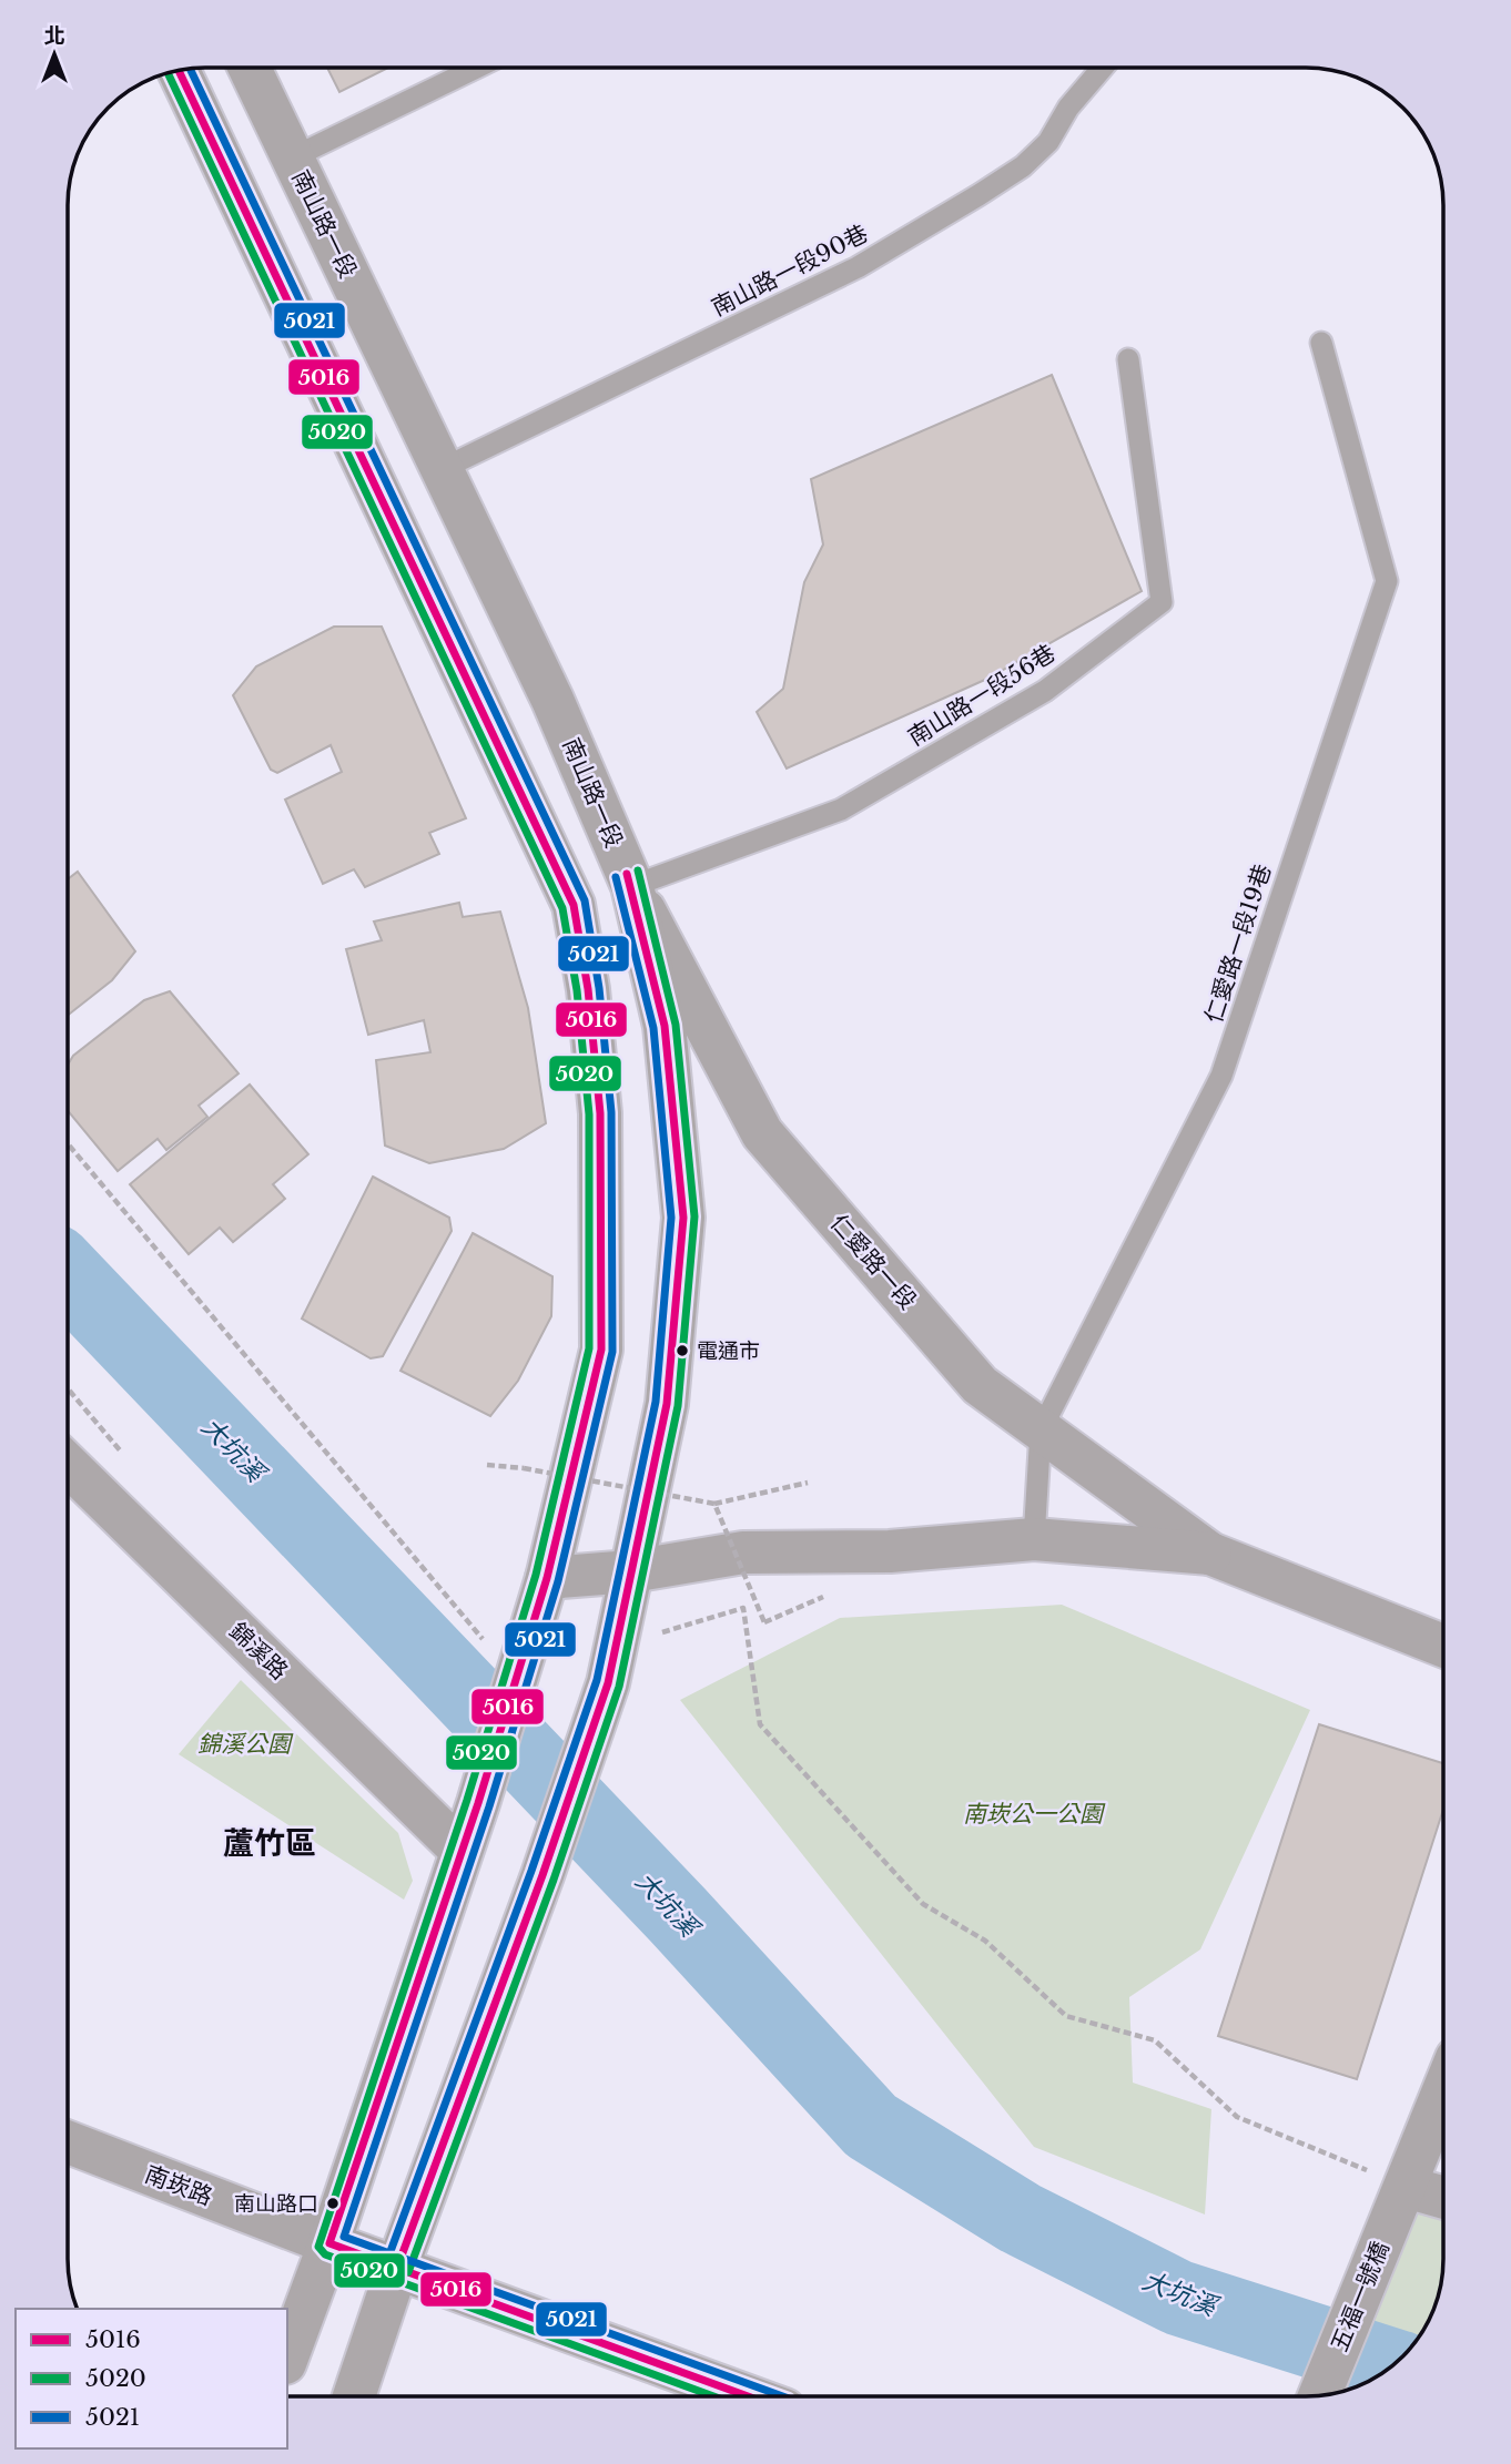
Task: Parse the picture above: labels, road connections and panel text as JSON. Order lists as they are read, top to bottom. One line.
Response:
{"streets":{"street":["南山路一段","仁愛路一段","錦溪路","南崁路","五福一號橋"],"lane":["南山路一段90巷","南山路一段56巷","仁愛路一段19巷"]},"crossings":[["南山路一段","南山路一段90巷"],["南山路一段","南山路一段56巷"],["南山路一段","仁愛路一段"],["南山路一段","南崁路"],["南山路一段56巷","仁愛路一段"],["仁愛路一段19巷","仁愛路一段"]],"districts":["蘆竹區"],"water":["大坑溪"],"parks":["錦溪公園","南崁公一公園"],"places":["電通市","南山路口"],"lines":["transit line 5021","transit line 5016","transit line 5020"],"legend":["5016","5020","5021"],"north":"top"}
